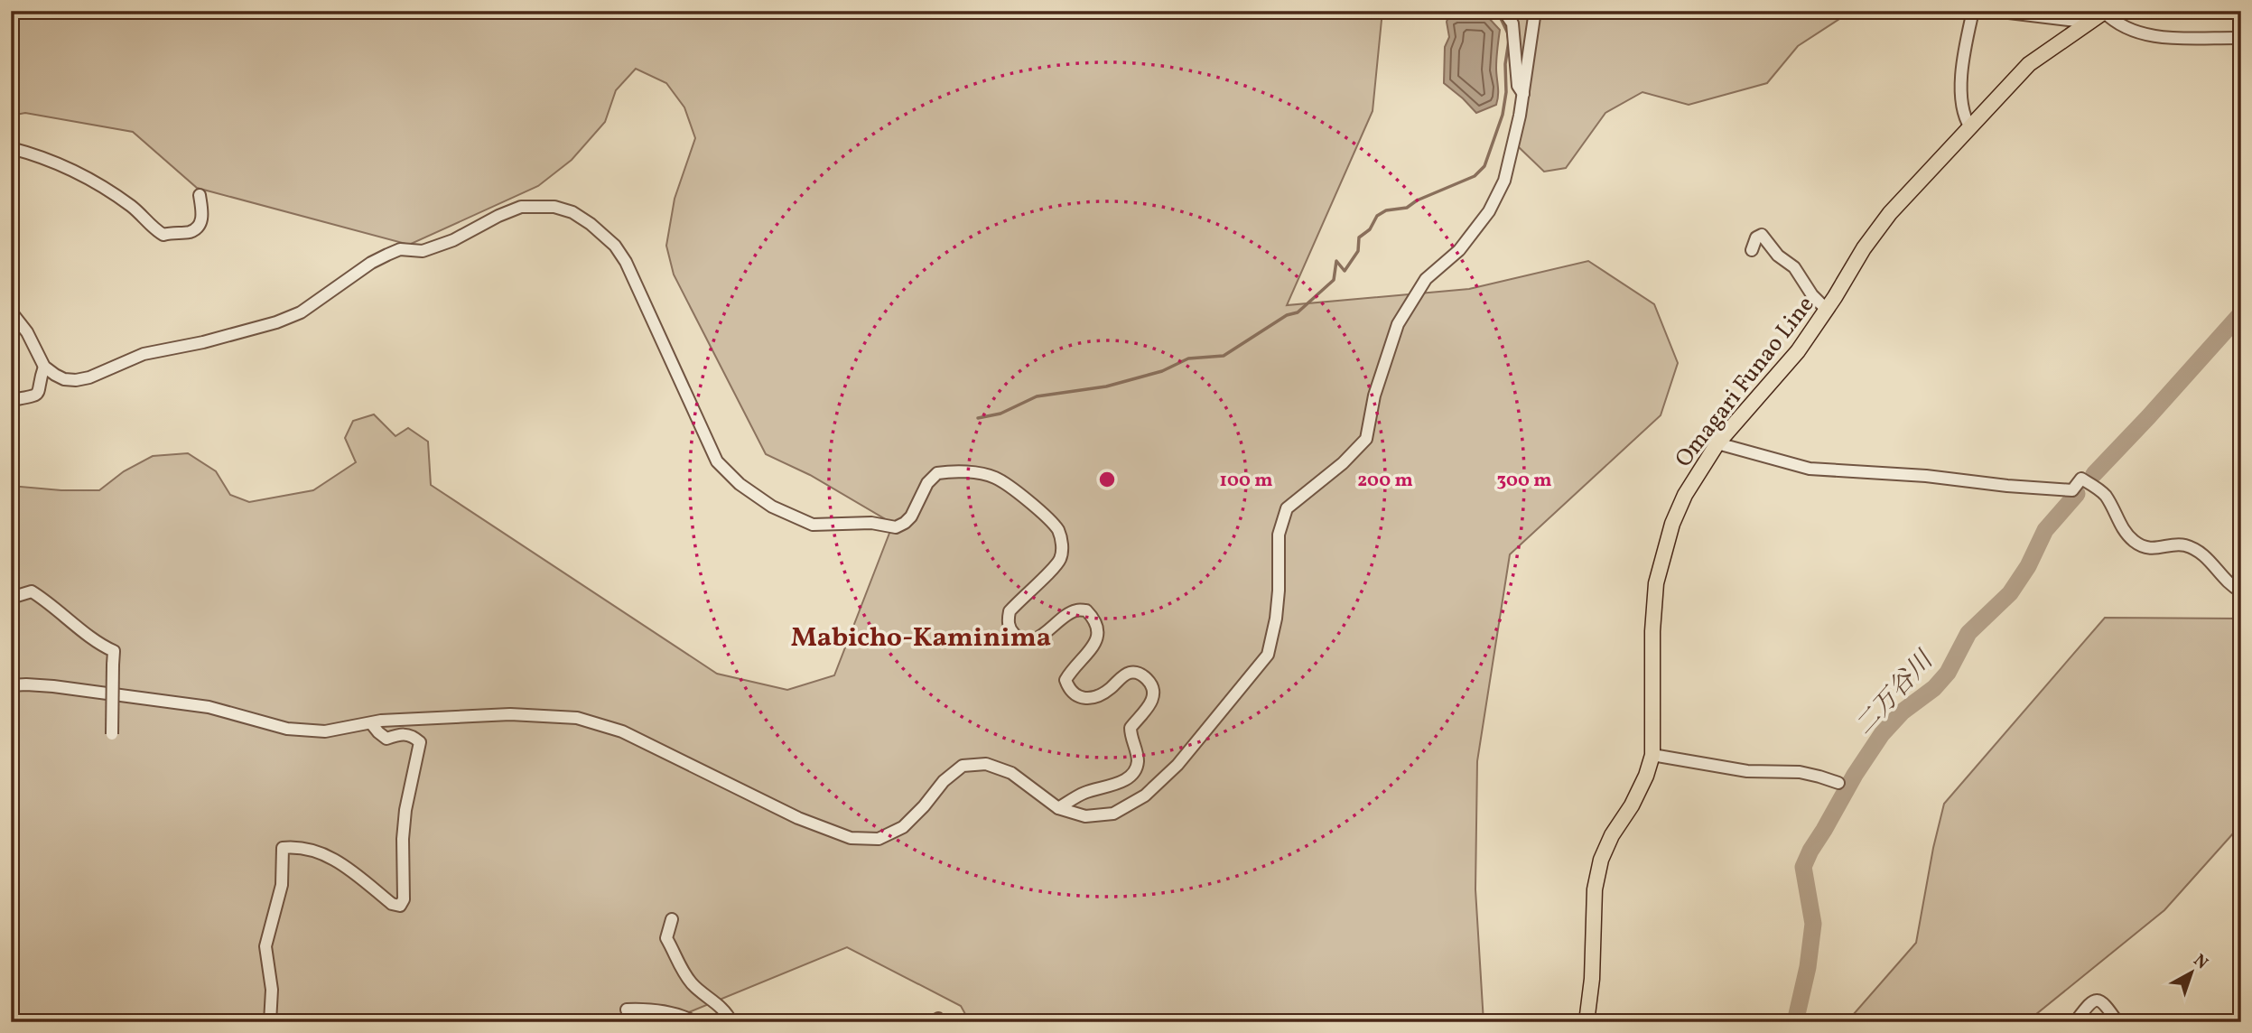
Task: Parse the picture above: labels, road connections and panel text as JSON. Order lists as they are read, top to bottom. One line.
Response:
{"streets":{"main road":["Omagari Funao Line"]},"districts":["Mabicho-Kaminima"],"water":["二万谷川"],"north":"top right","rings":["100 m","200 m","300 m"]}
